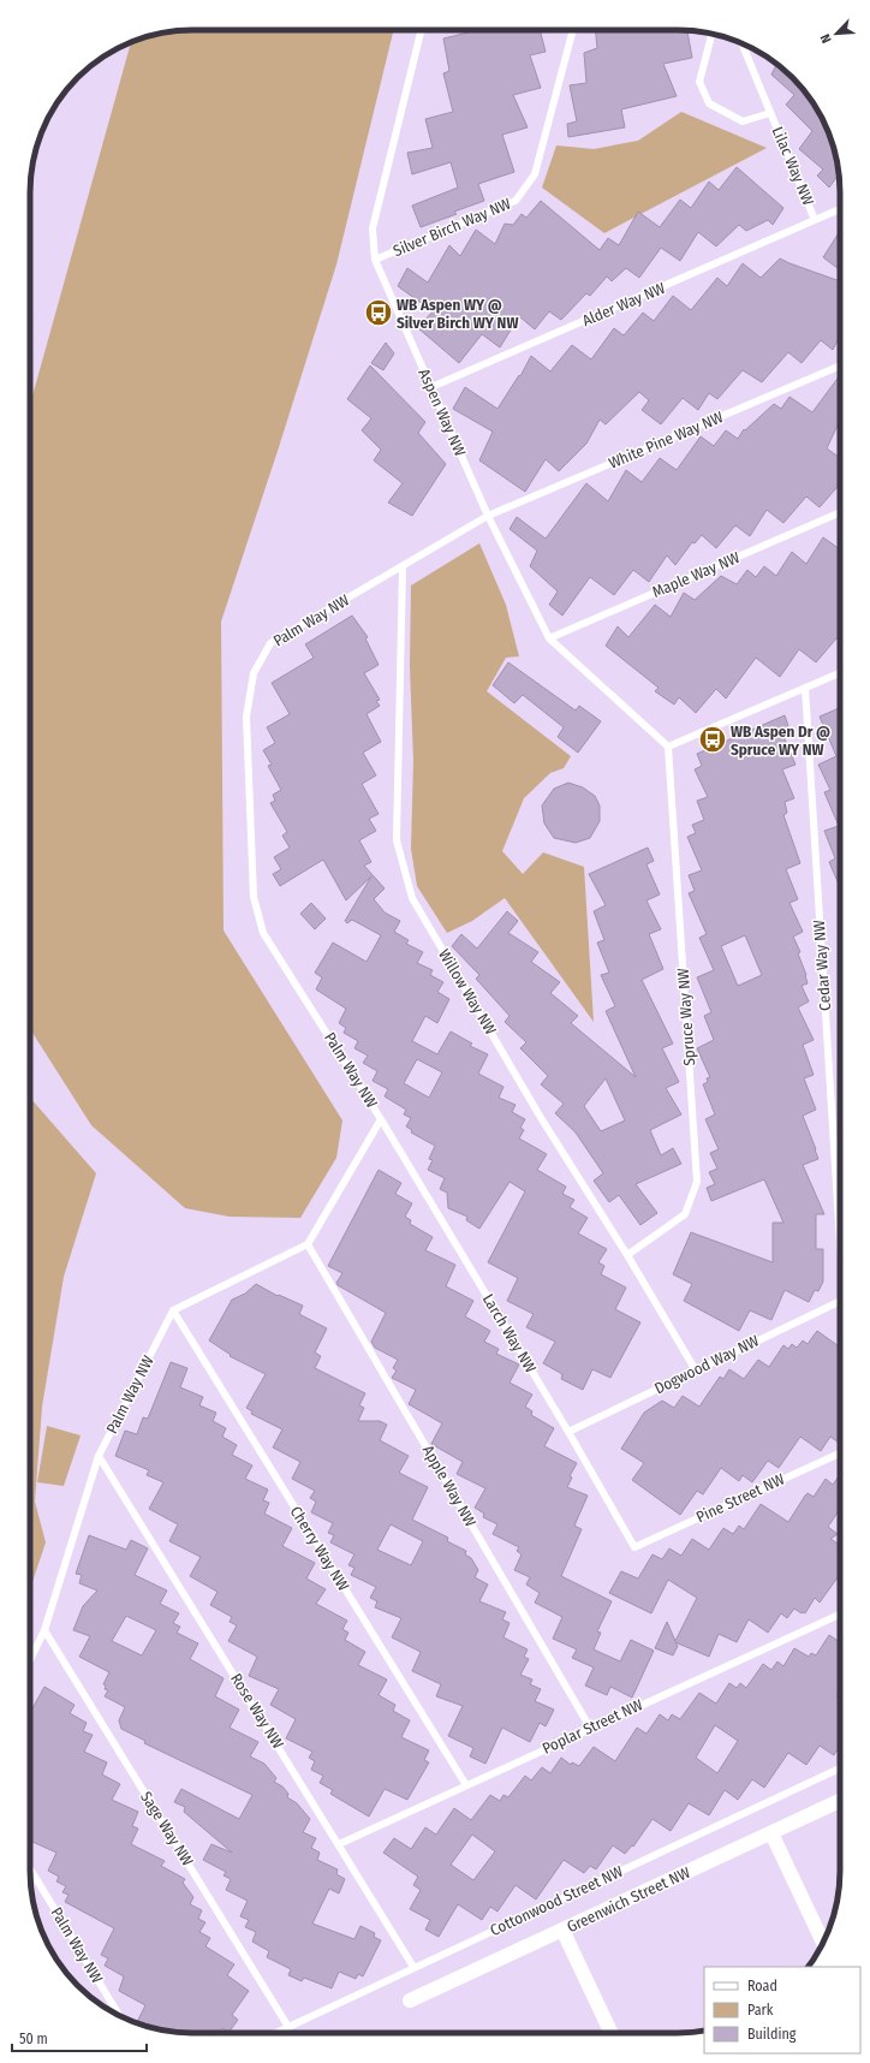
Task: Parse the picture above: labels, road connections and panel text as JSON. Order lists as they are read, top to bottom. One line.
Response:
{"streets":{"street":["Greenwich Street NW"],"lane":["Lilac Way NW","Silver Birch Way NW","Alder Way NW","Aspen Way NW","White Pine Way NW","Maple Way NW","Palm Way NW","Cedar Way NW","Willow Way NW","Spruce Way NW","Larch Way NW","Dogwood Way NW","Apple Way NW","Pine Street NW","Cherry Way NW","Rose Way NW","Poplar Street NW","Sage Way NW","Cottonwood Street NW"]},"crossings":[["Lilac Way NW","Alder Way NW"],["Silver Birch Way NW","Aspen Way NW"],["Alder Way NW","Aspen Way NW"],["Aspen Way NW","White Pine Way NW"],["Aspen Way NW","Maple Way NW"],["Aspen Way NW","Palm Way NW"],["Aspen Way NW","Spruce Way NW"],["White Pine Way NW","Palm Way NW"],["Palm Way NW","Willow Way NW"],["Palm Way NW","Larch Way NW"],["Palm Way NW","Apple Way NW"],["Palm Way NW","Cherry Way NW"],["Palm Way NW","Rose Way NW"],["Palm Way NW","Sage Way NW"],["Willow Way NW","Spruce Way NW"],["Willow Way NW","Dogwood Way NW"],["Larch Way NW","Dogwood Way NW"],["Larch Way NW","Pine Street NW"],["Apple Way NW","Poplar Street NW"],["Cherry Way NW","Poplar Street NW"],["Rose Way NW","Poplar Street NW"],["Rose Way NW","Cottonwood Street NW"],["Sage Way NW","Cottonwood Street NW"]],"places":{"bus stop":["WB Aspen WY @ Silver Birch WY NW","WB Aspen Dr @ Spruce WY NW"]},"legend":["Road","Park","Building"],"scale_bar":"50 m","north":"bottom left"}
